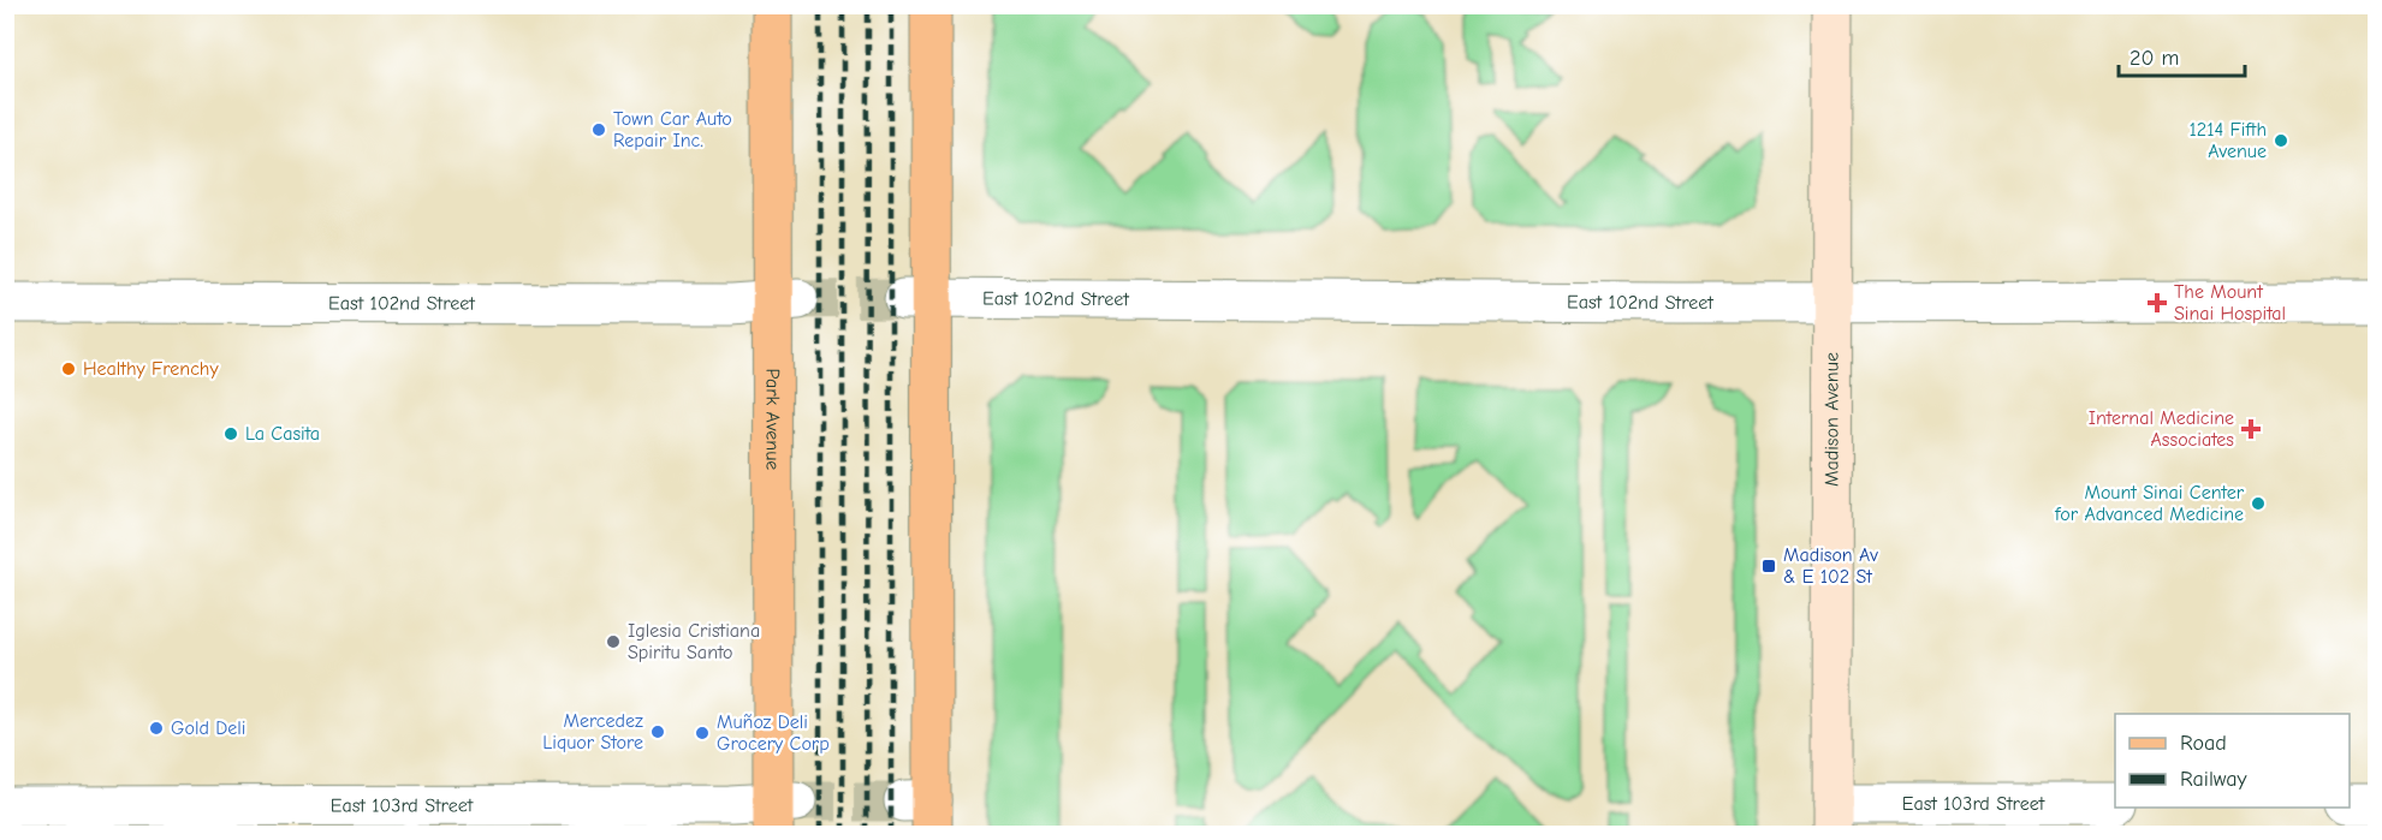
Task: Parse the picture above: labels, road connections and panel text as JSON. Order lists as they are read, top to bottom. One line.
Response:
{"streets":{"main road":["Madison Avenue","Park Avenue"],"street":["East 102nd Street","East 103rd Street"]},"crossings":[["East 102nd Street","Madison Avenue"],["East 102nd Street","Park Avenue"],["Madison Avenue","East 103rd Street"],["Park Avenue","East 103rd Street"]],"places":{"other":["Town Car Auto Repair Inc.","1214 Fifth Avenue","Healthy Frenchy","La Casita","Mount Sinai Center for Advanced Medicine","Iglesia Cristiana Spiritu Santo","Gold Deli","Mercedez Liquor Store","Muñoz Deli Grocery Corp"],"health":["The Mount Sinai Hospital","Internal Medicine Associates"],"transit":["Madison Av & E 102 St"]},"legend":["Road","Railway"],"scale_bar":"20 m"}
